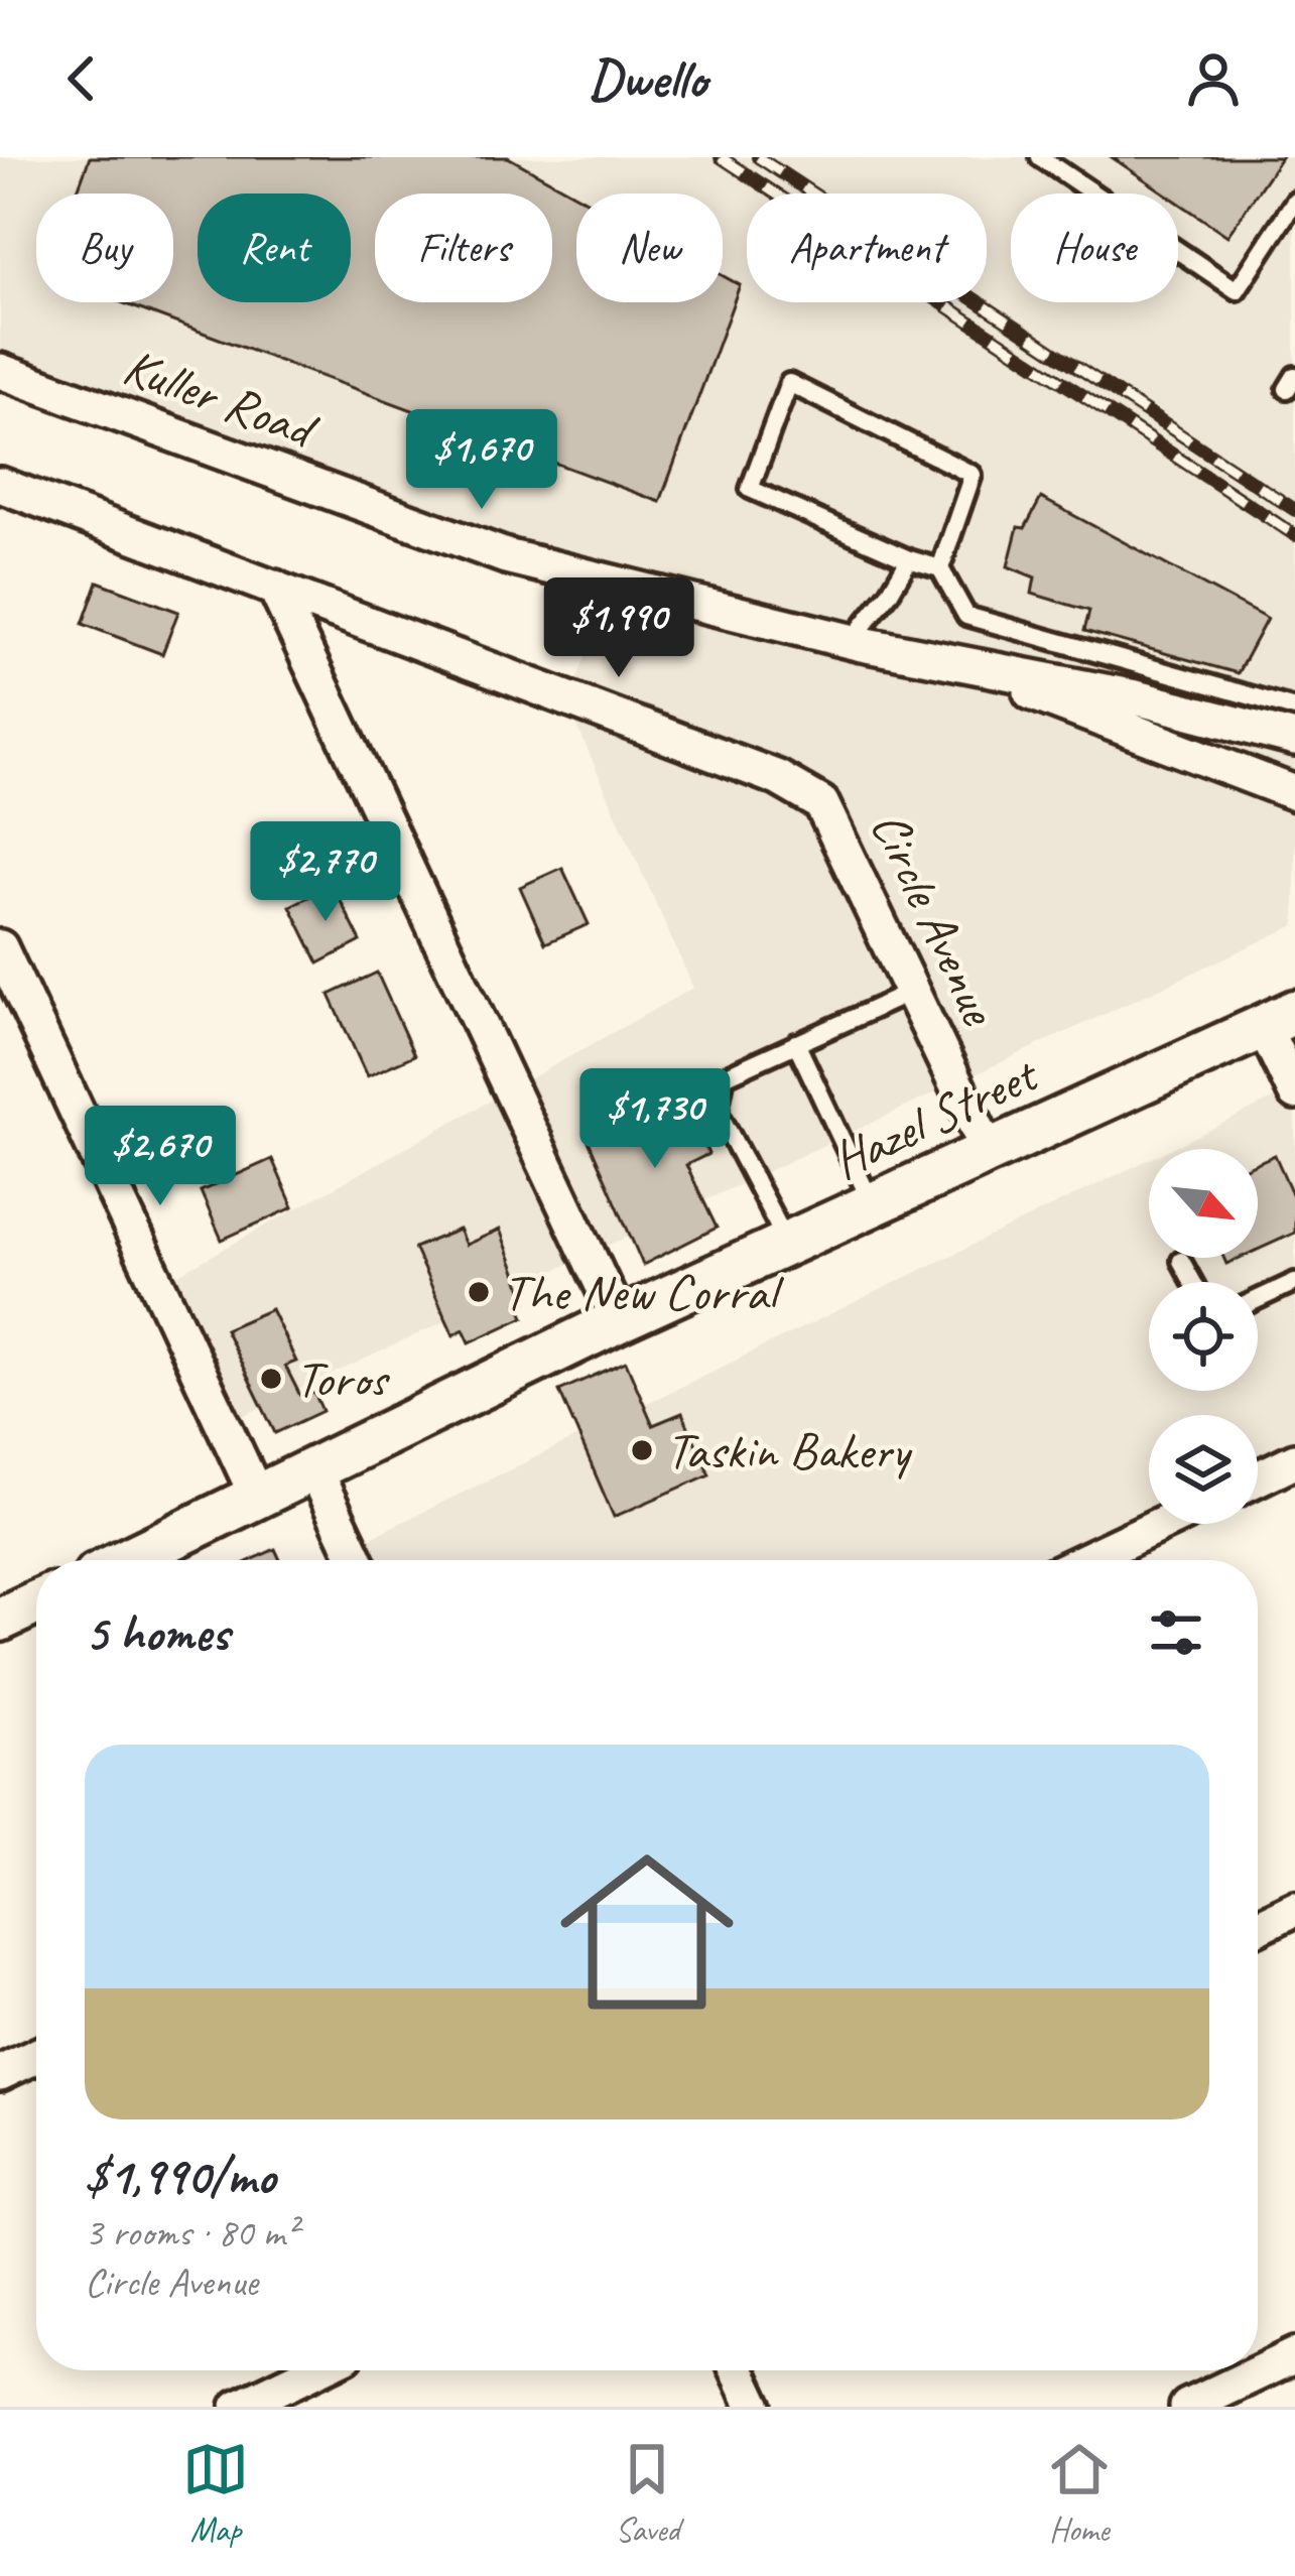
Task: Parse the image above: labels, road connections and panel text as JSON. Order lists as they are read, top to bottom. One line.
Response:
{"streets":{"street":["Kuller Road","Circle Avenue","Hazel Street"]},"crossings":[["Circle Avenue","Hazel Street"]],"places":["The New Corral","Toros","Taskin Bakery"],"north":"bottom right","page":{"header":"Dwello","chip":["Buy","Rent","Filters","New","Apartment","House"],"price":["$1,670","$1,990","$2,770","$1,730","$2,670"],"heading":"5 homes","list":[{"name":"$1,990/mo","note":"3 rooms · 80 m² · Circle Avenue"}],"tabs":["Map","Saved","Home"]}}
